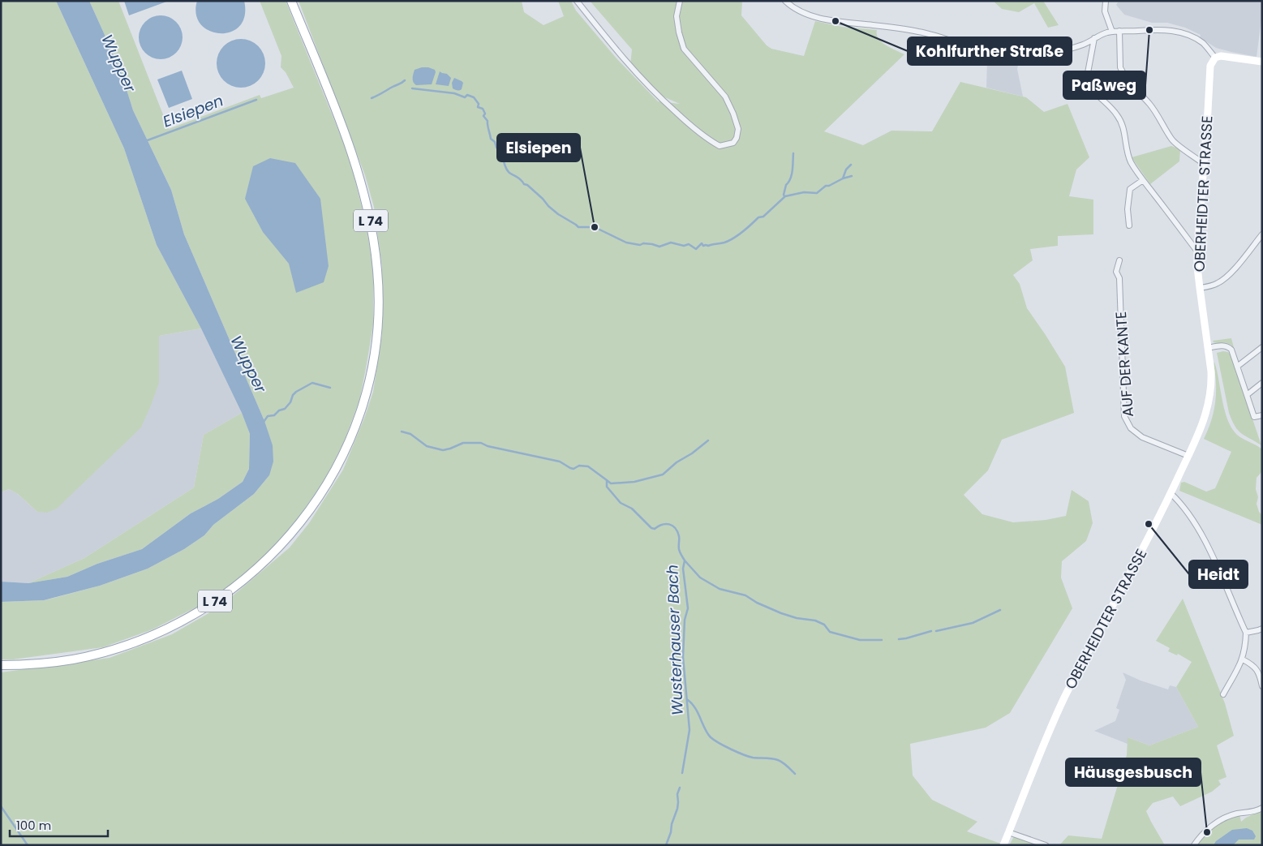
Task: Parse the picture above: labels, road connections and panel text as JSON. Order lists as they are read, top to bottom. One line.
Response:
{"streets":{"main road":["L 74"],"street":["OBERHEIDTER STRASSE","AUF DER KANTE"]},"crossings":[["OBERHEIDTER STRASSE","AUF DER KANTE"]],"water":["Wupper","Elsiepen","Wusterhauser Bach"],"places":["Kohlfurther Straße","Paßweg","Elsiepen","Heidt","Häusgesbusch"],"scale_bar":"100 m"}
